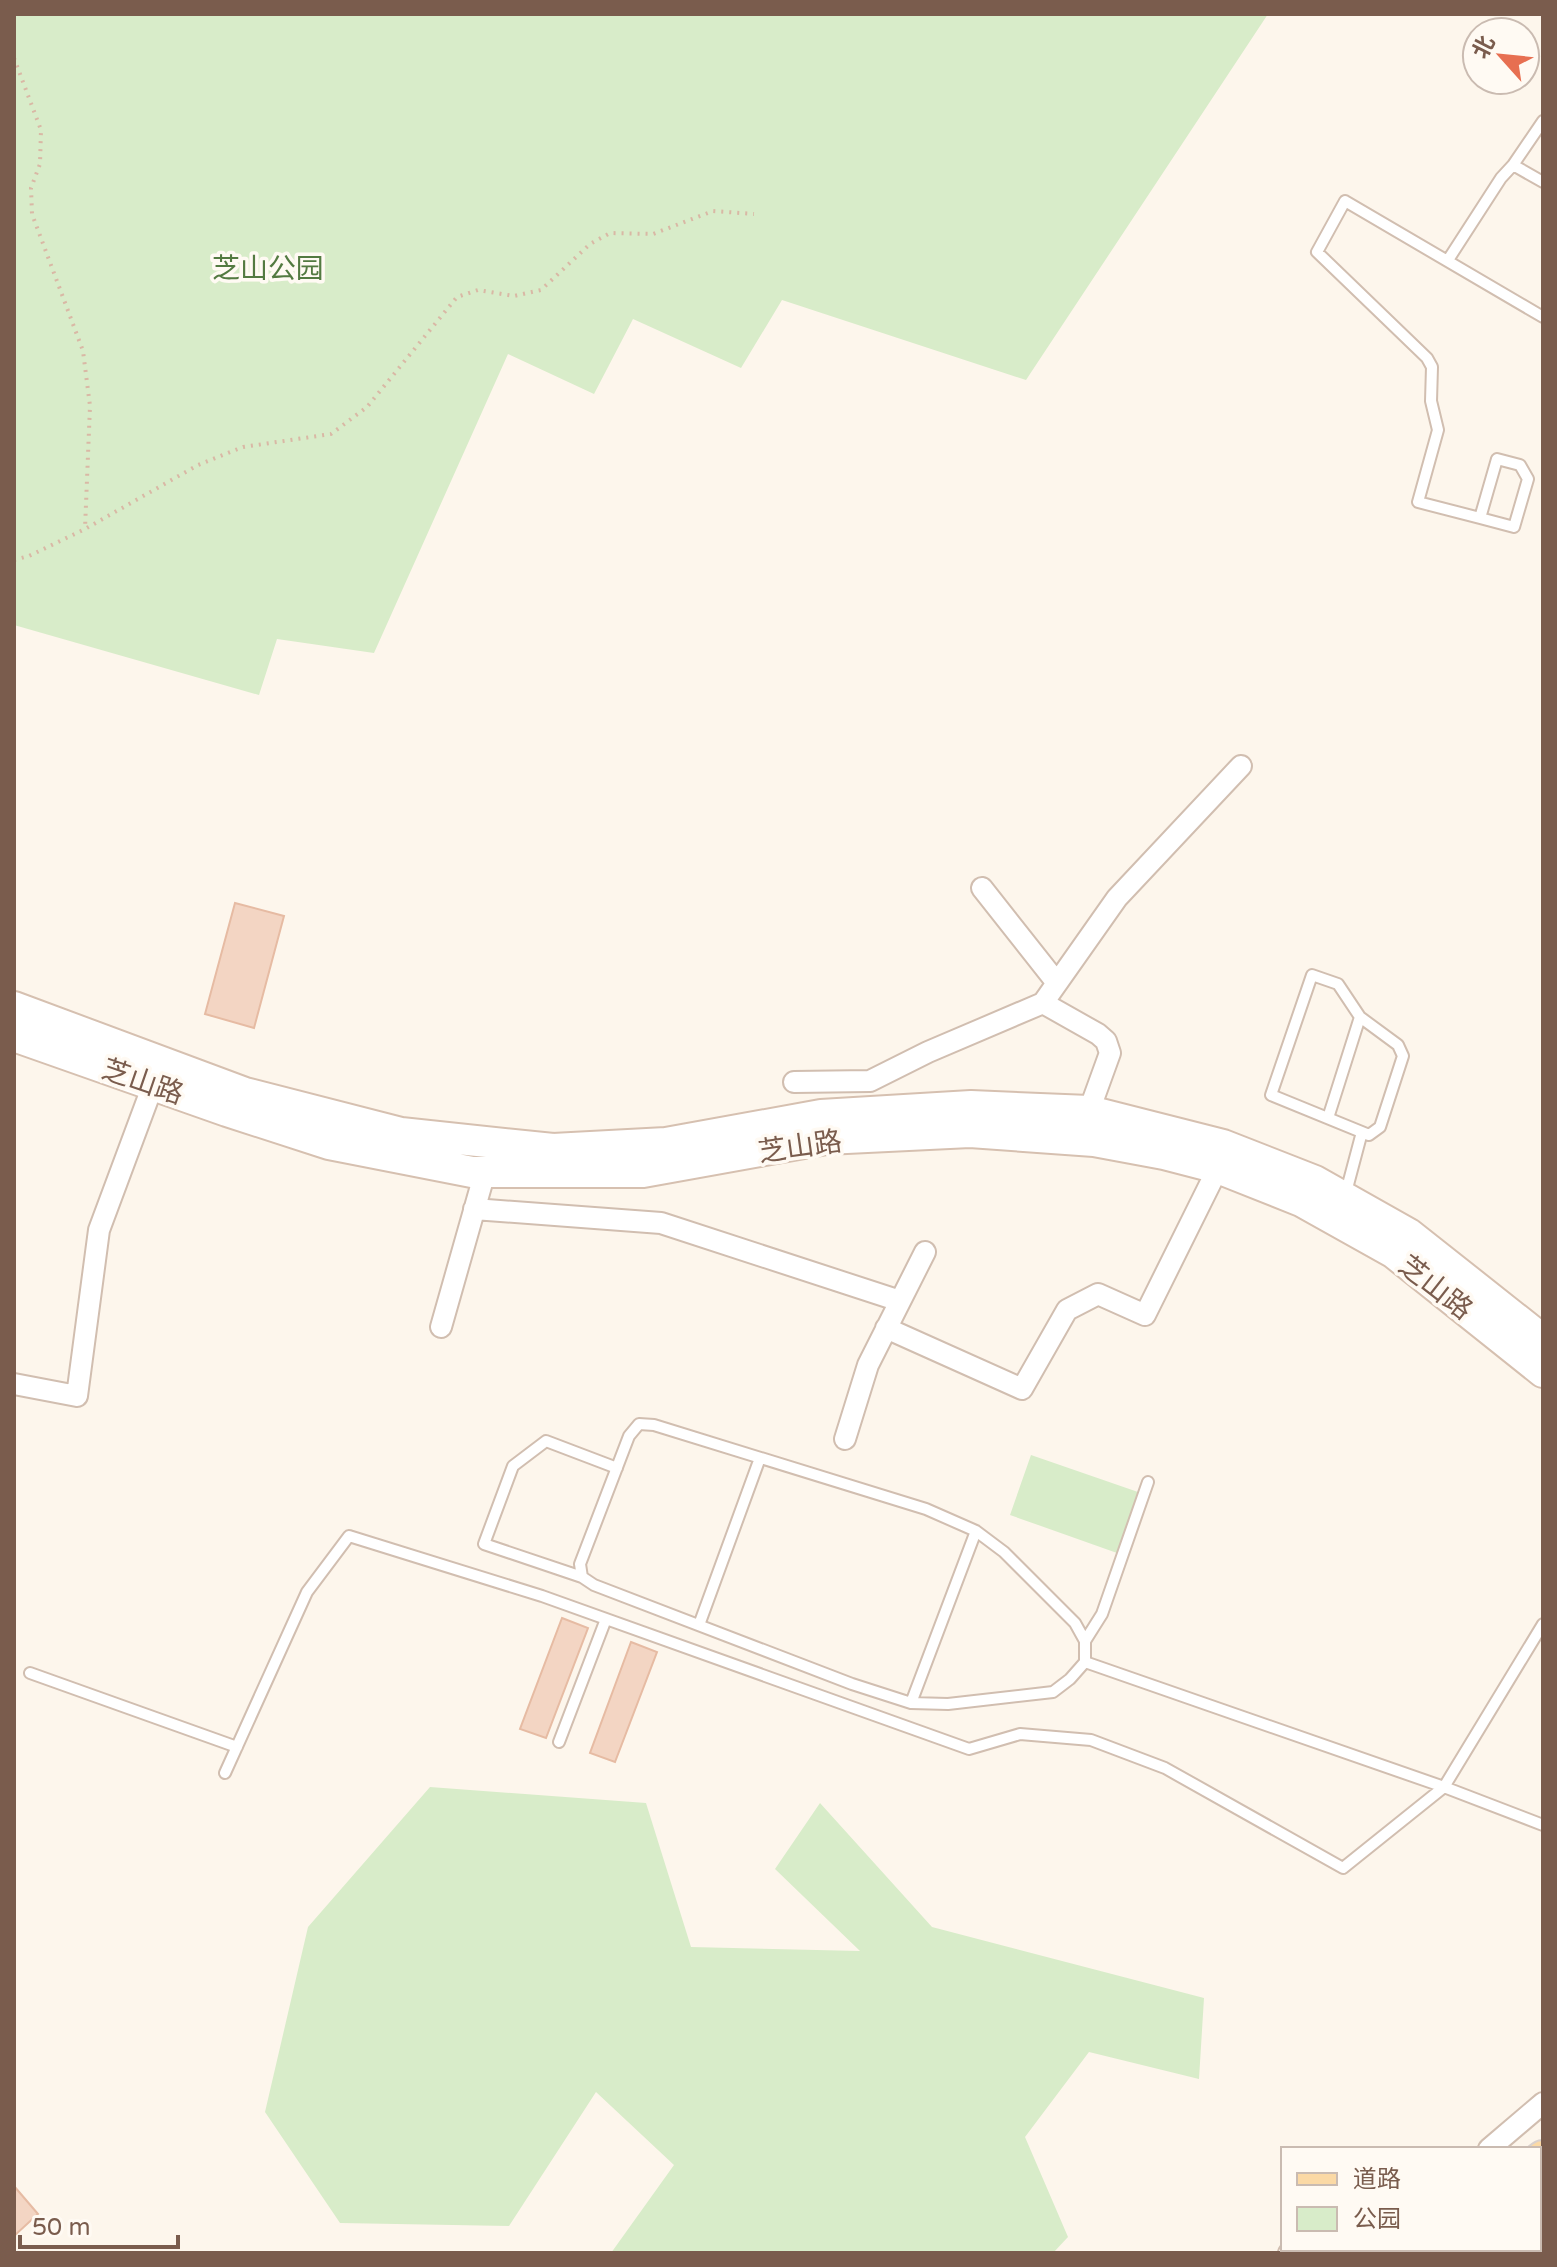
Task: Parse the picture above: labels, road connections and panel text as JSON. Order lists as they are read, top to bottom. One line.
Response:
{"streets":{"main road":["芝山路"]},"parks":["芝山公园"],"legend":["道路","公园"],"scale_bar":"50 m","north":"top left"}
